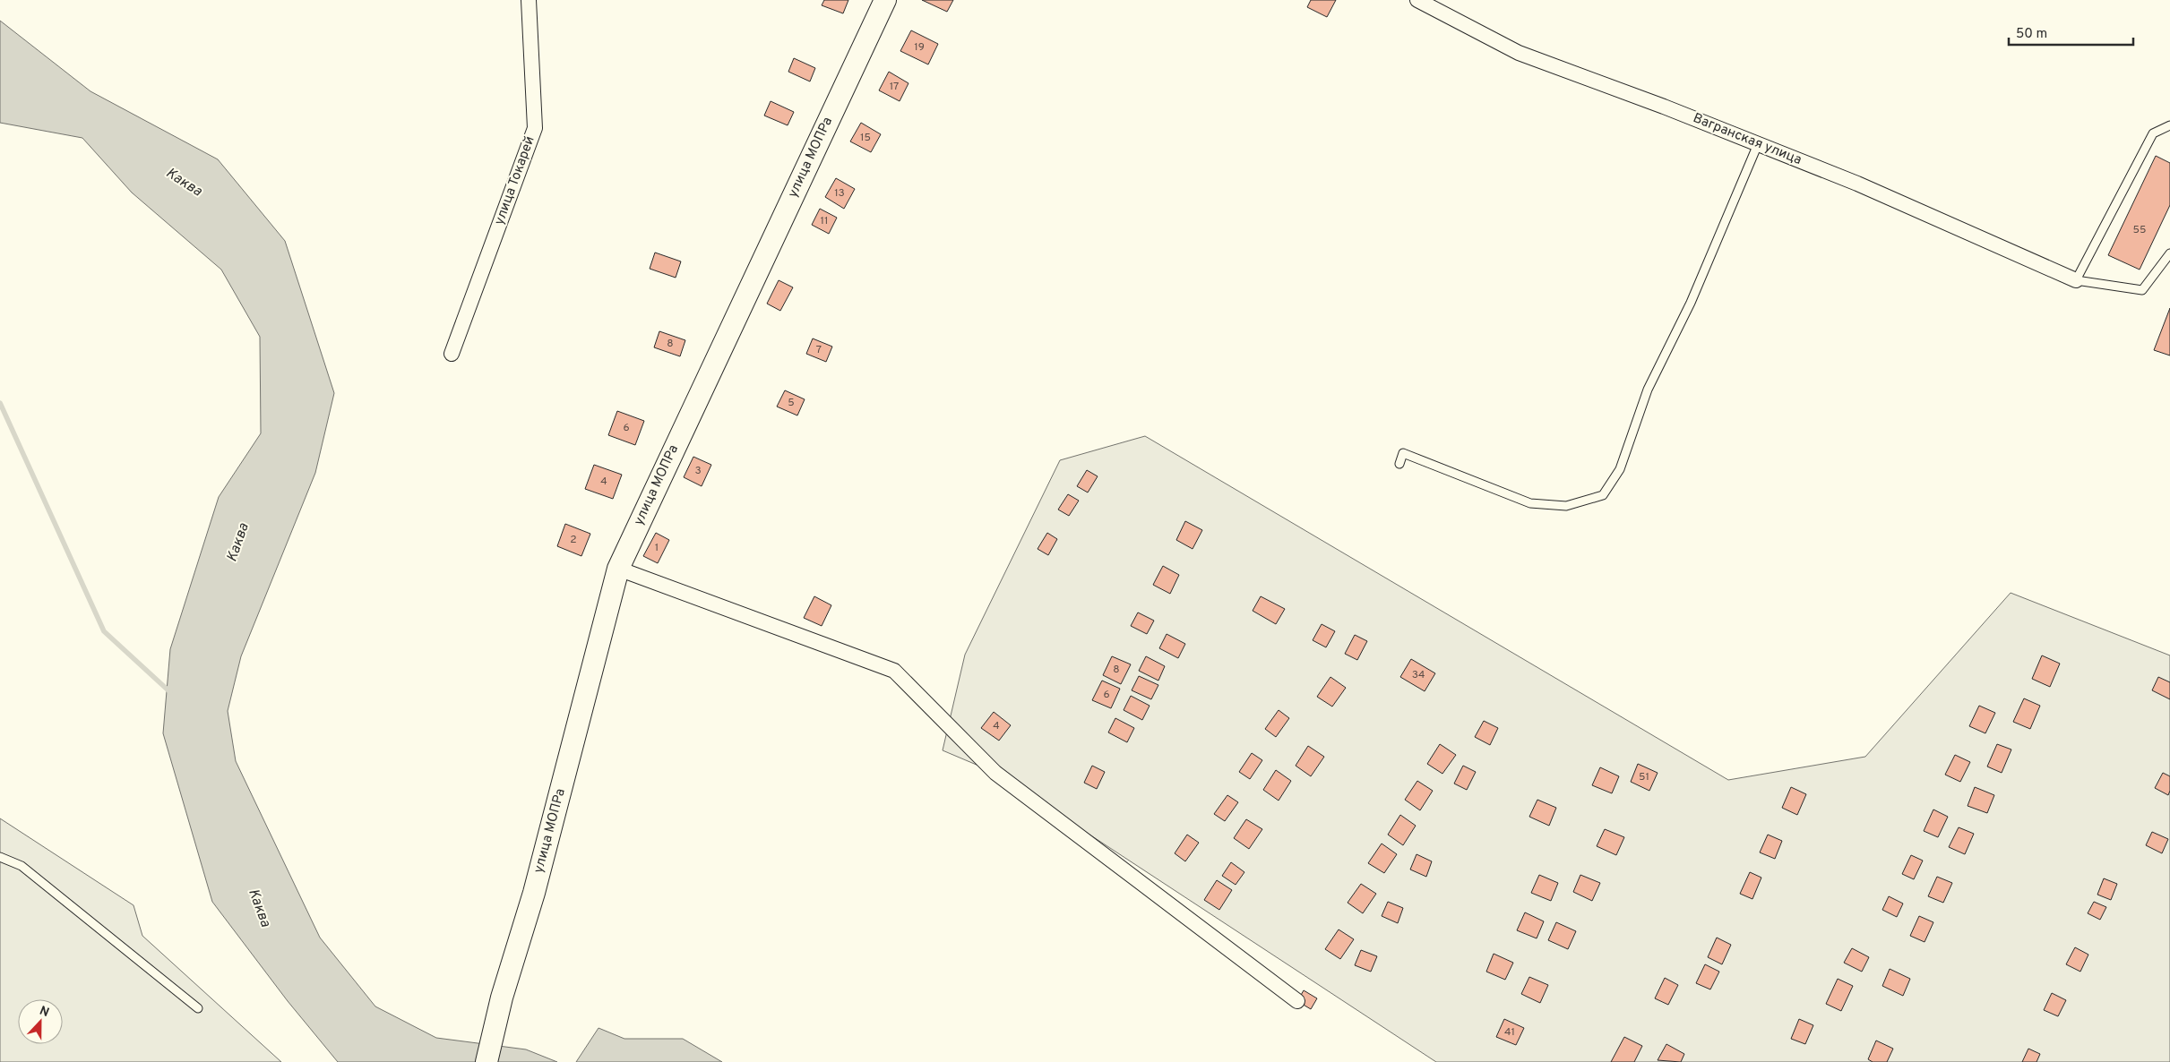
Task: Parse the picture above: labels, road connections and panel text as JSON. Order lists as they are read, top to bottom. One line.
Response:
{"streets":{"main road":["улица МОПРа"],"street":["Вагранская улица","улица Токарей"]},"water":["Каква"],"house_numbers":["19","17","15","13","11","55","8","7","5","6","3","4","2","1","8","34","6","4","51","41"],"scale_bar":"50 m","north":"top"}
